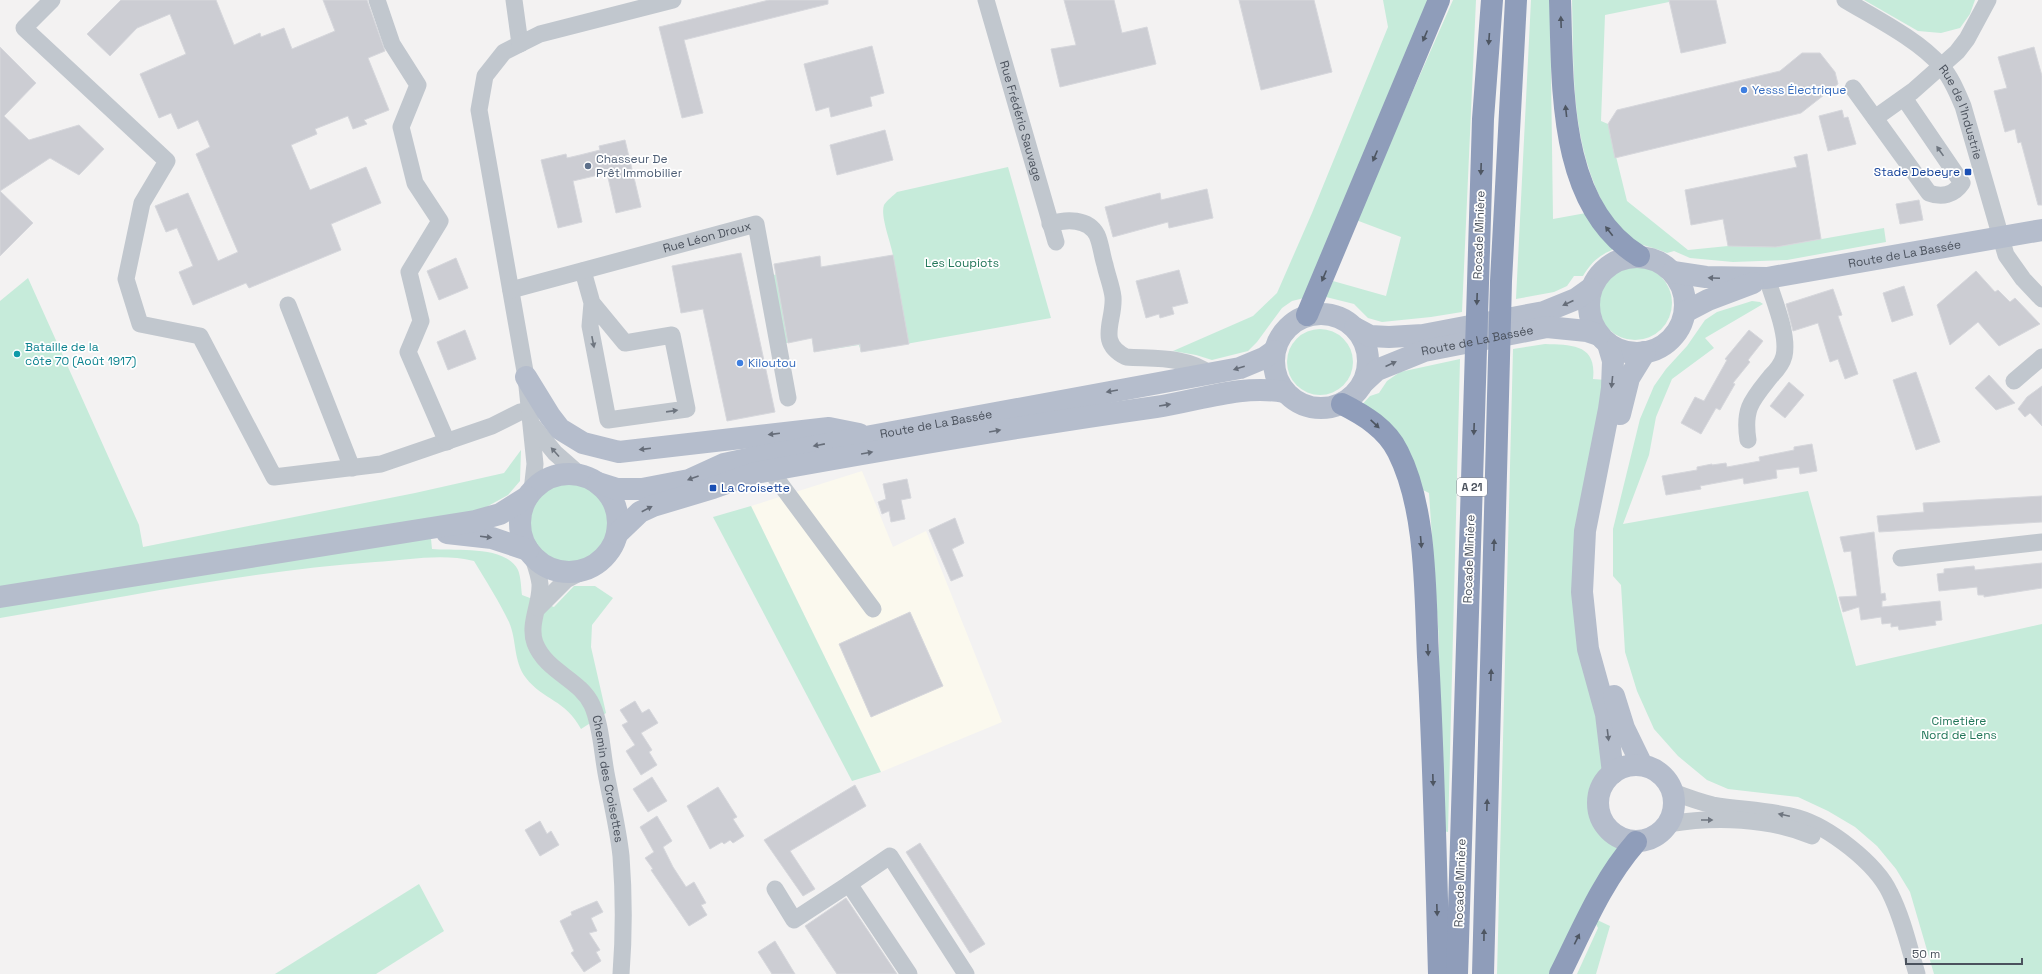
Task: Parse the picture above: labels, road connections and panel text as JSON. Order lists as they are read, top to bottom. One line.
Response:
{"streets":{"highway":["Rocade Minière","A 21"],"main road":["Route de La Bassée"],"street":["Rue de l'Industrie","Rue Frédéric Sauvage","Rue Léon Droux","Chemin des Croisettes"]},"crossings":[["Rue de l'Industrie","Route de La Bassée"],["Route de La Bassée","Chemin des Croisettes"]],"parks":["Les Loupiots","Cimetière Nord de Lens"],"places":{"other":["Yesss Électrique","Chasseur De Prêt Immobilier","Bataille de la côte 70 (Août 1917)","Kiloutou"],"transit":["Stade Debeyre","La Croisette"]},"scale_bar":"50 m"}
